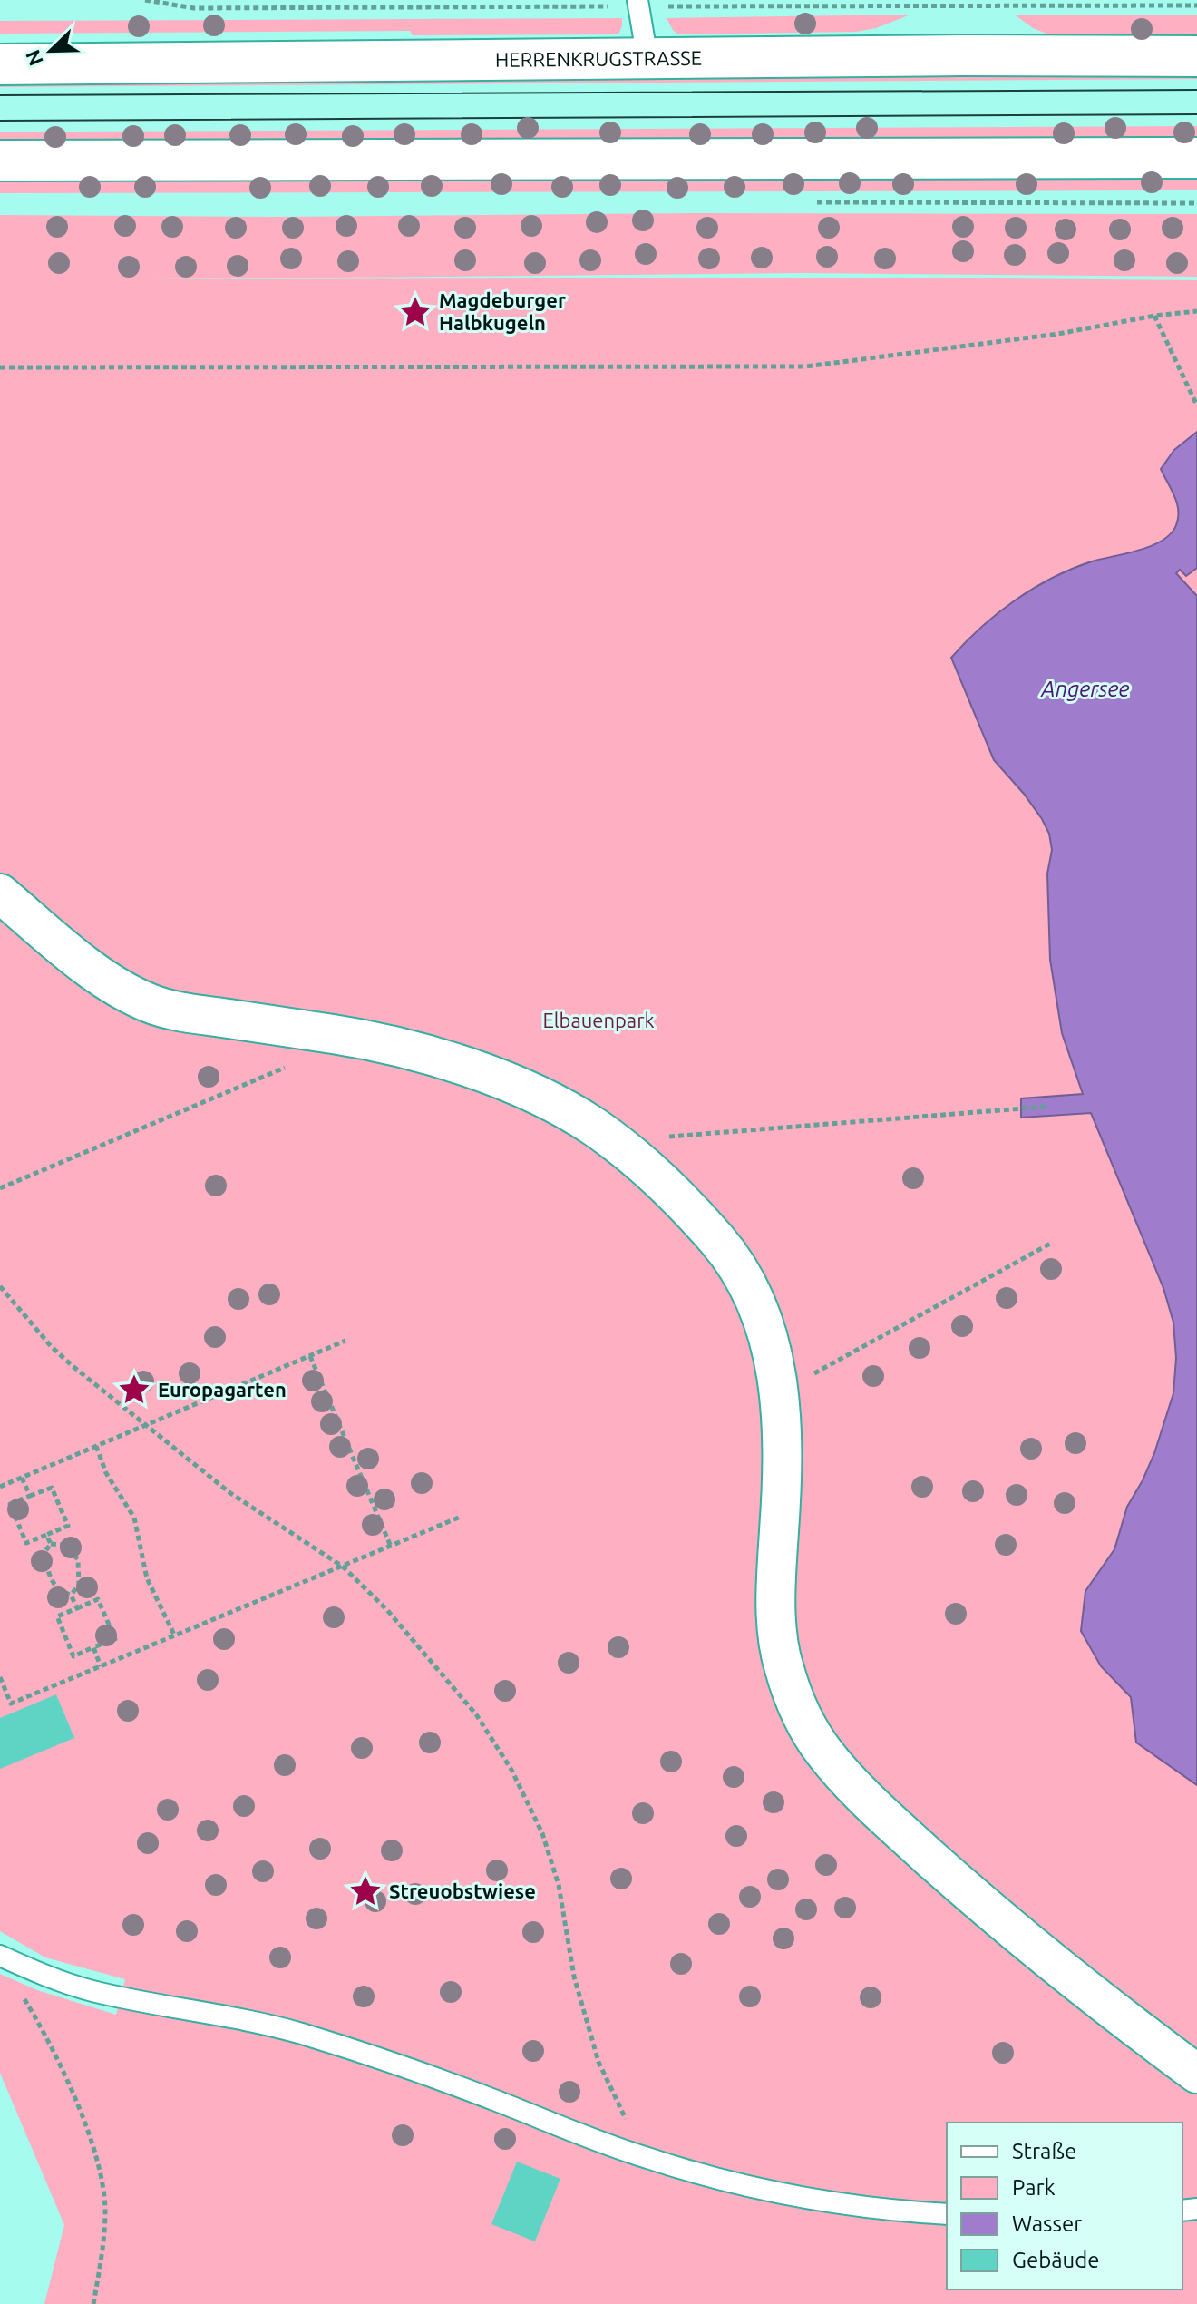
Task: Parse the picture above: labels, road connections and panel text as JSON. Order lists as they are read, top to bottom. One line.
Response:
{"streets":{"street":["HERRENKRUGSTRASSE"]},"water":["Angersee"],"parks":["Elbauenpark"],"places":{"place":["Magdeburger Halbkugeln","Europagarten","Streuobstwiese"]},"legend":["Straße","Park","Wasser","Gebäude"],"north":"bottom left"}
